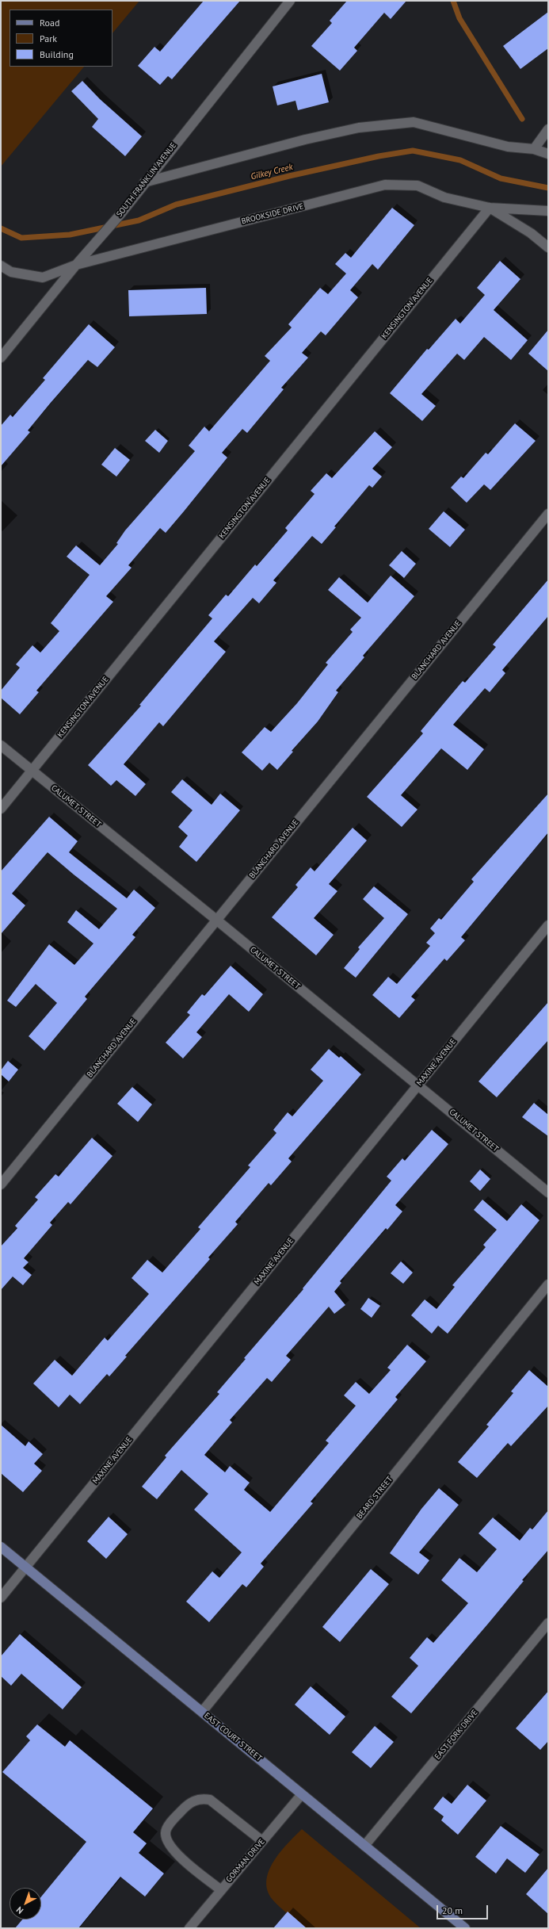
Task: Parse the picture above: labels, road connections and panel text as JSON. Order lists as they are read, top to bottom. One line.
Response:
{"streets":{"main road":["EAST COURT STREET"],"street":["SOUTH FRANKLIN AVENUE","BROOKSIDE DRIVE","KENSINGTON AVENUE","BLANCHARD AVENUE","CALUMET STREET","MAXINE AVENUE","BEARD STREET","EAST FORK DRIVE","GORMAN DRIVE"]},"crossings":[["SOUTH FRANKLIN AVENUE","BROOKSIDE DRIVE"],["BROOKSIDE DRIVE","KENSINGTON AVENUE"],["KENSINGTON AVENUE","CALUMET STREET"],["BLANCHARD AVENUE","CALUMET STREET"],["CALUMET STREET","MAXINE AVENUE"],["MAXINE AVENUE","EAST COURT STREET"],["BEARD STREET","EAST COURT STREET"],["EAST FORK DRIVE","EAST COURT STREET"],["EAST COURT STREET","GORMAN DRIVE"]],"water":["Gilkey Creek"],"legend":["Road","Park","Building"],"scale_bar":"20 m","north":"bottom left"}
